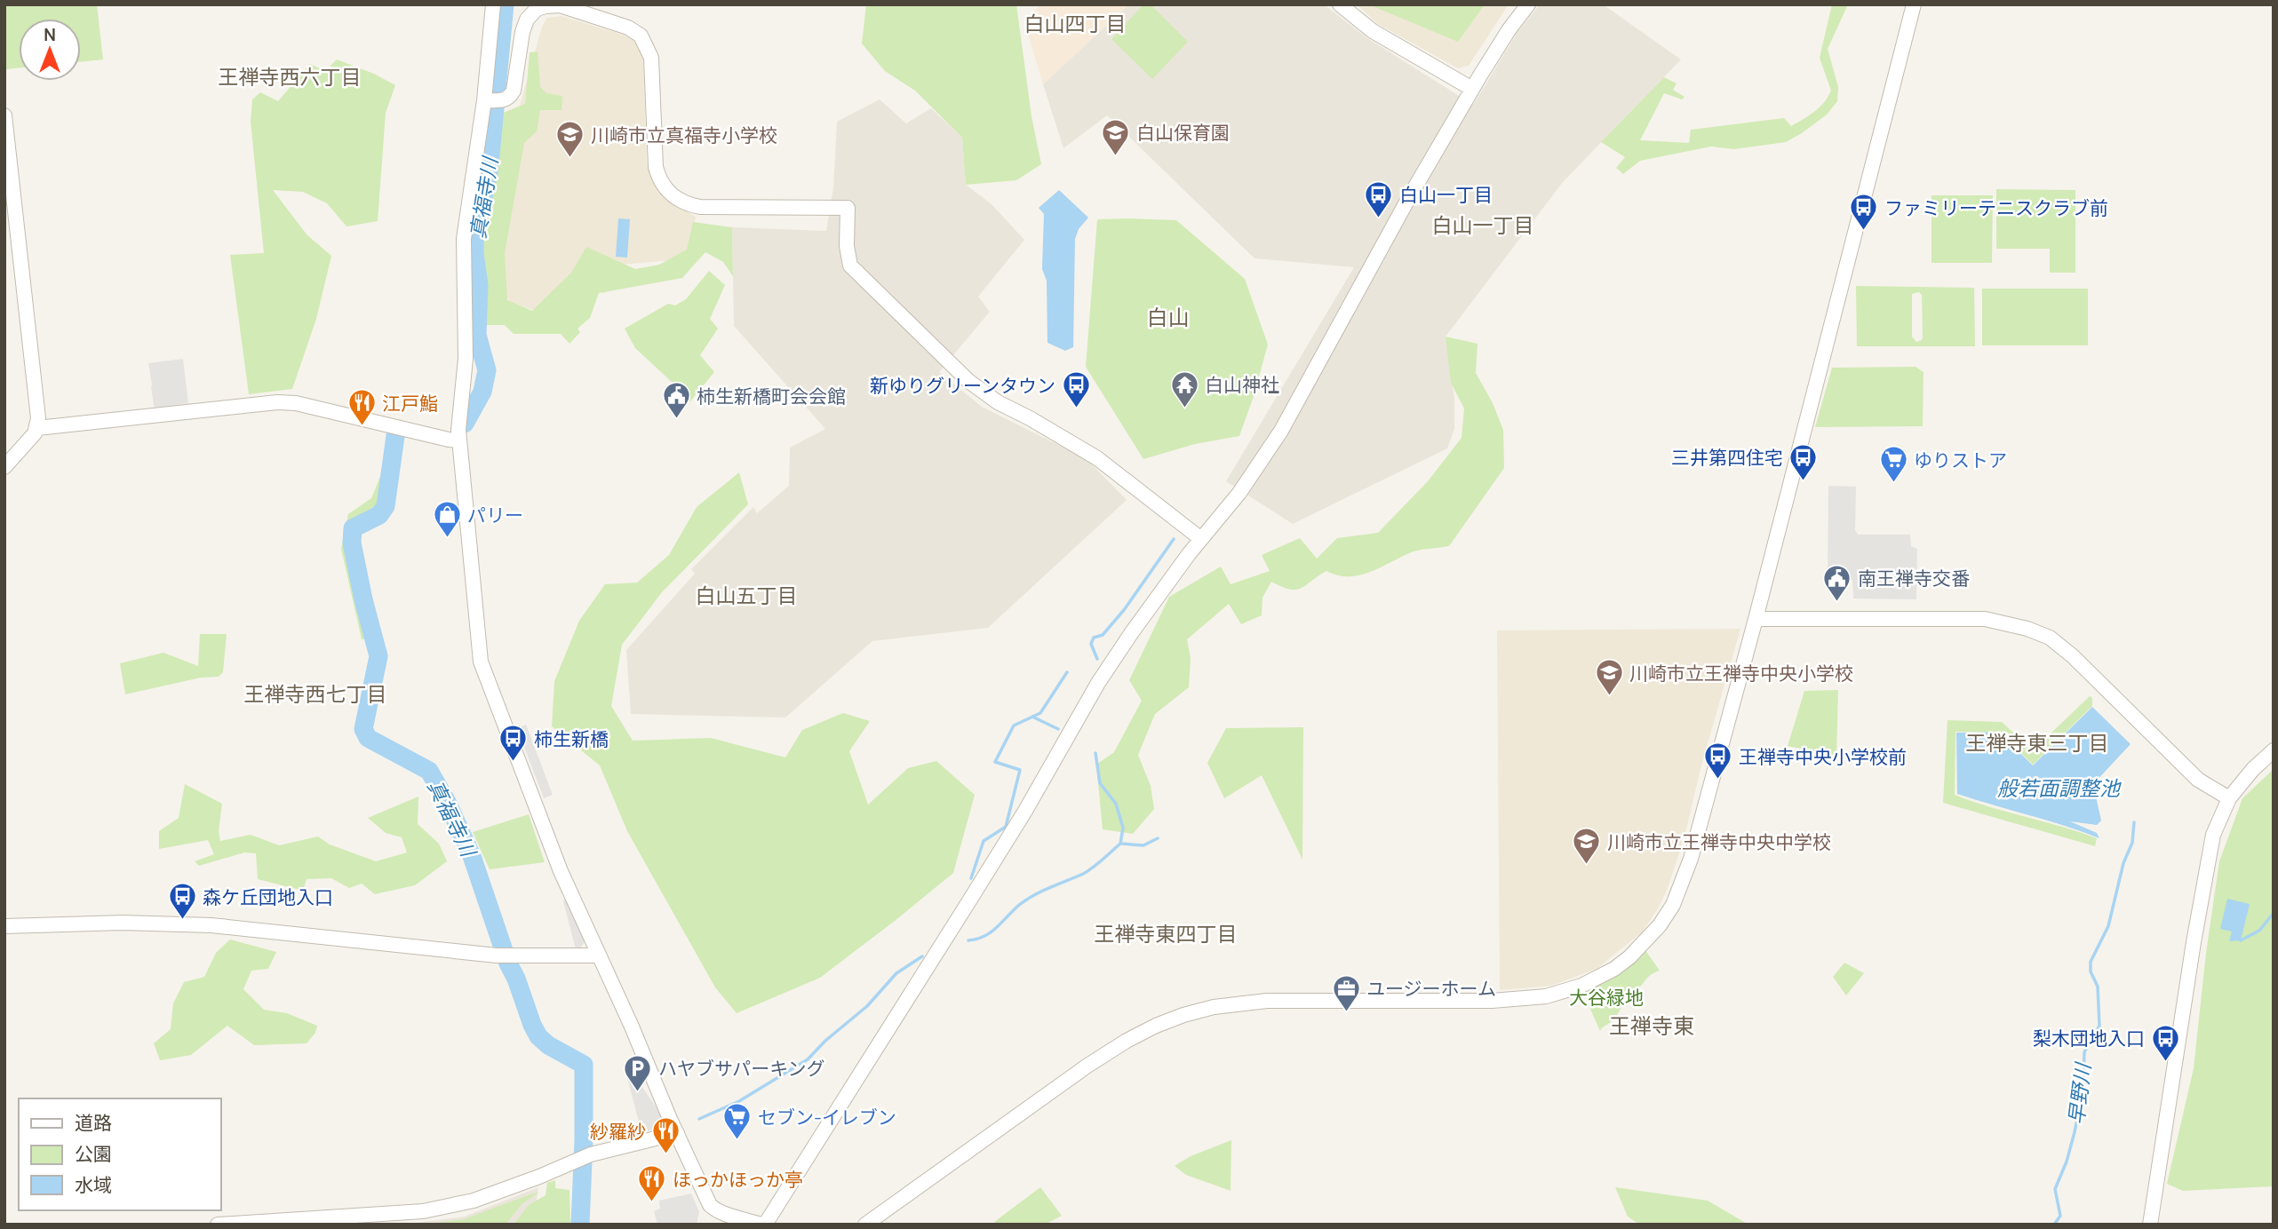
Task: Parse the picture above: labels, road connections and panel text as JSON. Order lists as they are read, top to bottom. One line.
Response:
{"districts":["白山四丁目","王禅寺西六丁目","白山一丁目","白山","白山五丁目","王禅寺西七丁目","王禅寺東三丁目","王禅寺東四丁目","王禅寺東"],"water":["真福寺川","般若面調整池","早野川"],"parks":["大谷緑地"],"places":{"school or university":["白山保育園","川崎市立真福寺小学校","川崎市立王禅寺中央小学校","川崎市立王禅寺中央中学校"],"bus stop":["白山一丁目","ファミリーテニスクラブ前","新ゆりグリーンタウン","三井第四住宅","柿生新橋","王禅寺中央小学校前","森ケ丘団地入口","梨木団地入口"],"temple":["白山神社"],"public building":["柿生新橋町会会館","南王禅寺交番"],"restaurant":["江戸鮨","紗羅紗","ほっかほっか亭"],"supermarket":["ゆりストア","セブン-イレブン"],"shop":["パリー"],"office":["ユージーホーム"],"parking":["ハヤブサパーキング"]},"legend":["道路","公園","水域"],"north":"top"}
